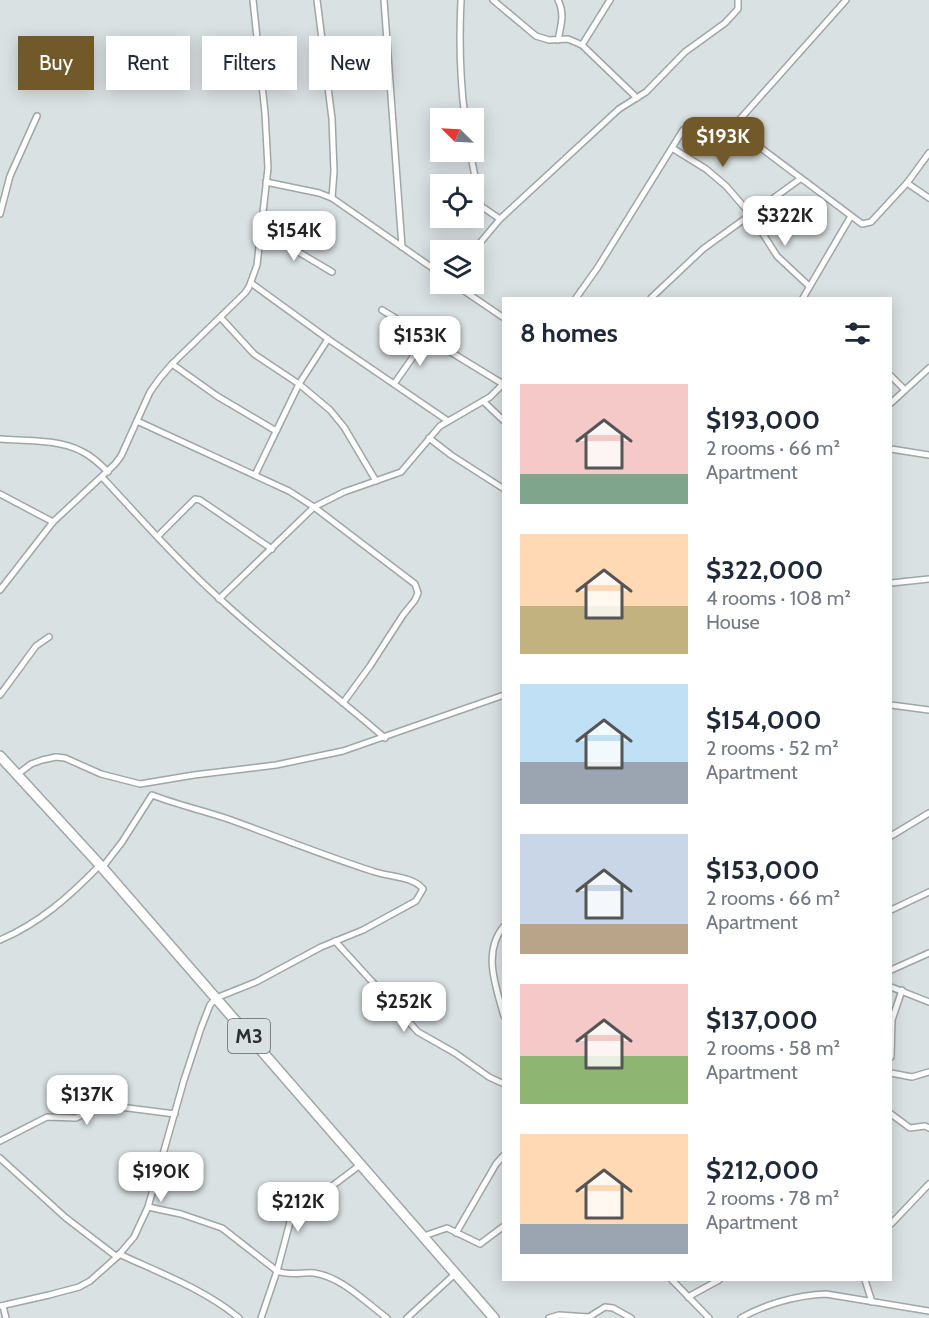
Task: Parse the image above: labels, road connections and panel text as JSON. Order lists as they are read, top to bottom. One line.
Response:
{"streets":{"main road":["M3"]},"north":"top left","page":{"chip":["Buy","Rent","Filters","New"],"price":["$193K","$322K","$154K","$153K","$252K","$137K","$190K","$212K"],"heading":"8 homes","list":[{"name":"$193,000","note":"2 rooms · 66 m² · Apartment"},{"name":"$322,000","note":"4 rooms · 108 m² · House"},{"name":"$154,000","note":"2 rooms · 52 m² · Apartment"},{"name":"$153,000","note":"2 rooms · 66 m² · Apartment"},{"name":"$137,000","note":"2 rooms · 58 m² · Apartment"},{"name":"$212,000","note":"2 rooms · 78 m² · Apartment"}]}}
